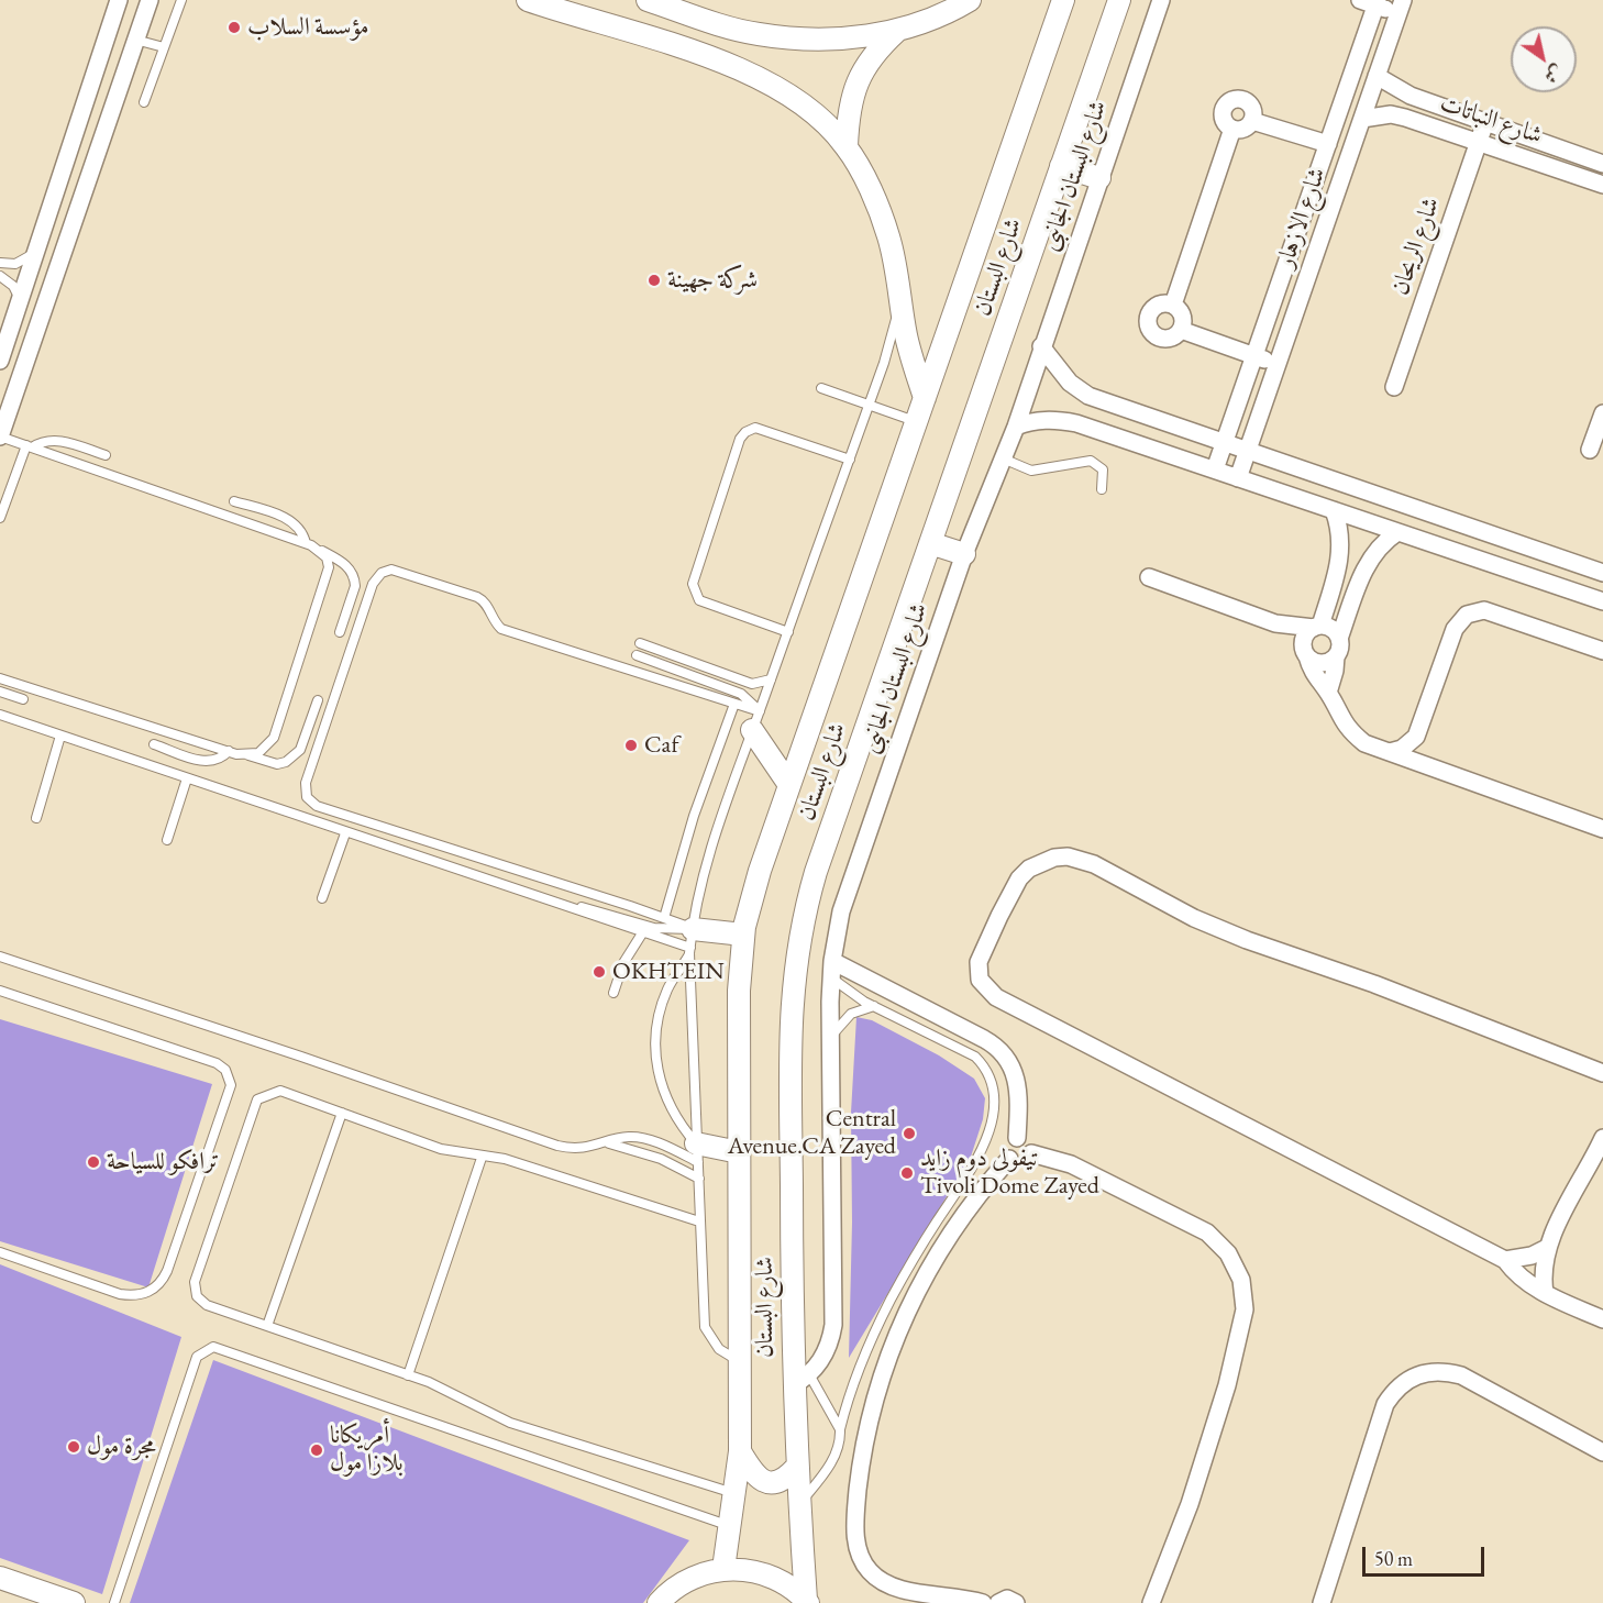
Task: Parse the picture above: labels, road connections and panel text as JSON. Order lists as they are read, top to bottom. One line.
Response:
{"streets":{"street":["شارع النباتات","شارع البستان الجانبى","شارع الازهار","شارع الريحان","شارع البستان"]},"crossings":[["شارع النباتات","شارع الازهار"],["شارع النباتات","شارع الريحان"],["شارع البستان الجانبى","شارع البستان"]],"places":["مؤسسة السلاب","شركة جهينة","Caf","OKHTEIN","Central Avenue.CA Zayed","ترافكو للسياحة","تيفولى دوم زايد Tivoli Dome Zayed","مجرة مول","أمريكانا بلازا مول"],"scale_bar":"50 m","north":"bottom right"}
